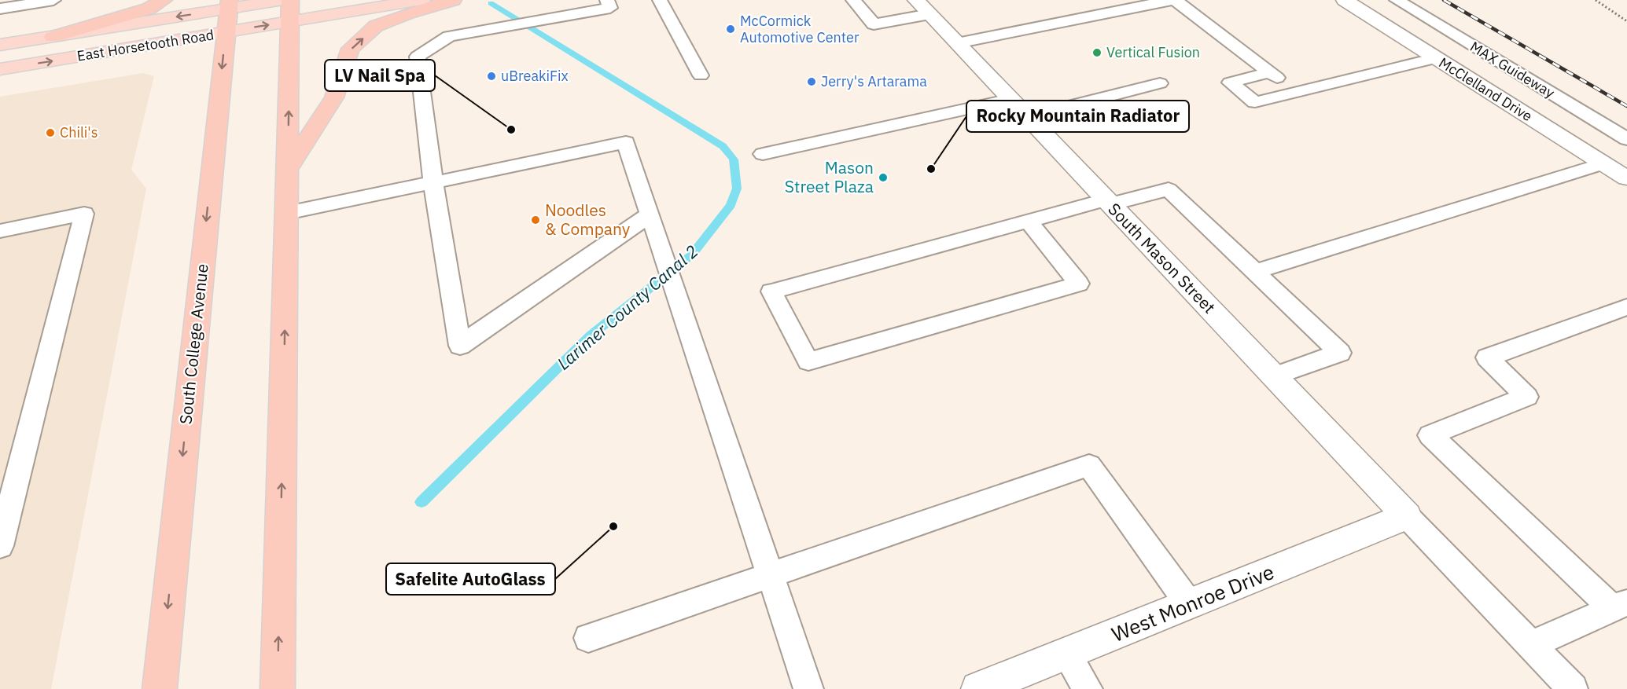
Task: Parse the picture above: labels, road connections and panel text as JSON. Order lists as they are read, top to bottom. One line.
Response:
{"streets":{"highway":["South College Avenue"],"main road":["East Horsetooth Road"],"street":["McClelland Drive","South Mason Street","West Monroe Drive"],"lane":["MAX Guideway"]},"crossings":[["East Horsetooth Road","South College Avenue"],["South Mason Street","West Monroe Drive"]],"water":["Larimer County Canal 2"],"places":["McCormick Automotive Center","Vertical Fusion","uBreakiFix","Jerry's Artarama","LV Nail Spa","Chili's","Rocky Mountain Radiator","Mason Street Plaza","Noodles & Company","Safelite AutoGlass"]}
